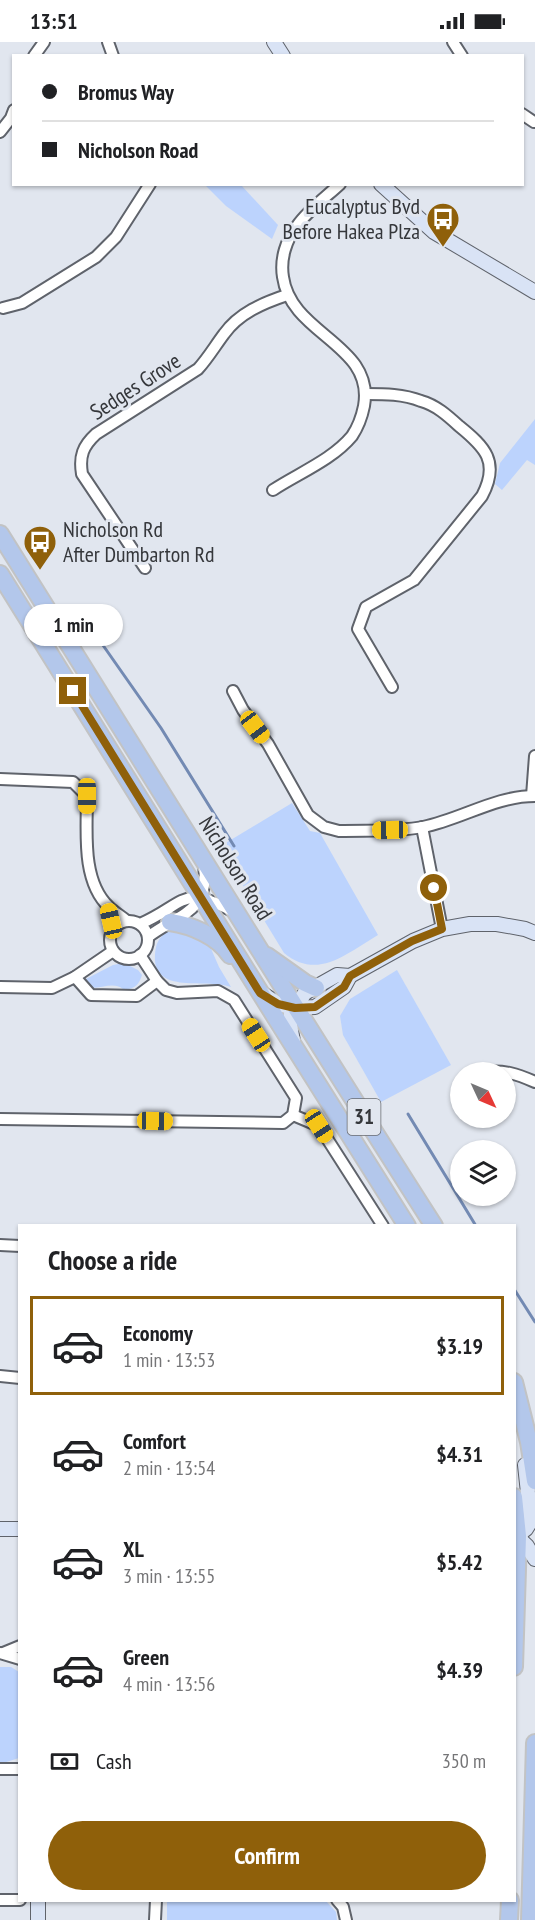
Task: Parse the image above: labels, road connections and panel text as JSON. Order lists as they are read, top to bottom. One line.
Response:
{"streets":{"main road":["Nicholson Road","31"],"street":["Sedges Grove"]},"places":{"bus stop":["Eucalyptus Bvd Before Hakea Plza","Nicholson Rd After Dumbarton Rd"]},"north":"bottom right","page":{"status":"13:51","banner":["Bromus Way","Nicholson Road"],"bubble":"1 min","heading":"Choose a ride","list":[{"name":"Economy","note":"1 min · 13:53","value":"$3.19"},{"name":"Comfort","note":"2 min · 13:54","value":"$4.31"},{"name":"XL","note":"3 min · 13:55","value":"$5.42"},{"name":"Green","note":"4 min · 13:56","value":"$4.39"}],"pay":["Cash","350 m"],"buttons":"Confirm"}}
